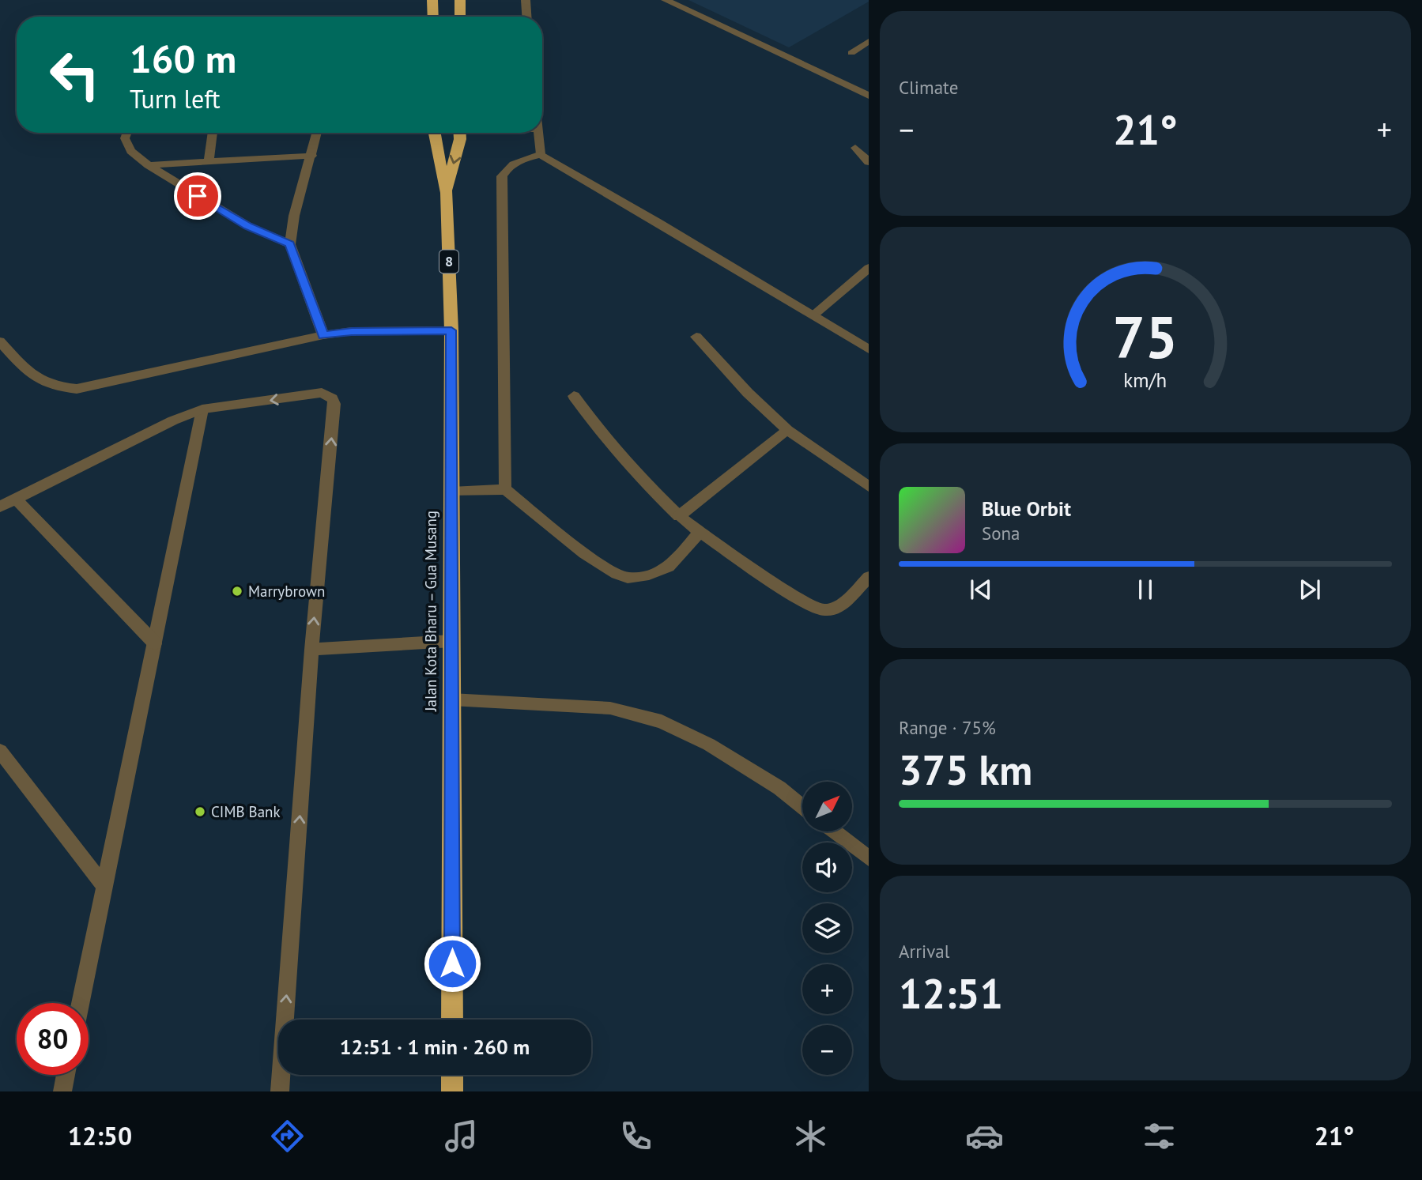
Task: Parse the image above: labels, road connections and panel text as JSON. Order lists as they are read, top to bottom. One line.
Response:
{"streets":{"highway":["8","Jalan Kota Bharu – Gua Musang"]},"places":["Marrybrown","CIMB Bank"],"north":"top right","page":{"tile":["Climate",["Range · 75%","375 km"],["Arrival","12:51"]],"turn":["160 m","Turn left"],"heat":["−","21°","+"],"song":["Blue Orbit","Sona"],"map_buttons":["+","−"],"limit":"80","trip":"12:51 · 1 min · 260 m","tabs":["12:50","21°"],"gauge":["75","km/h"]}}
